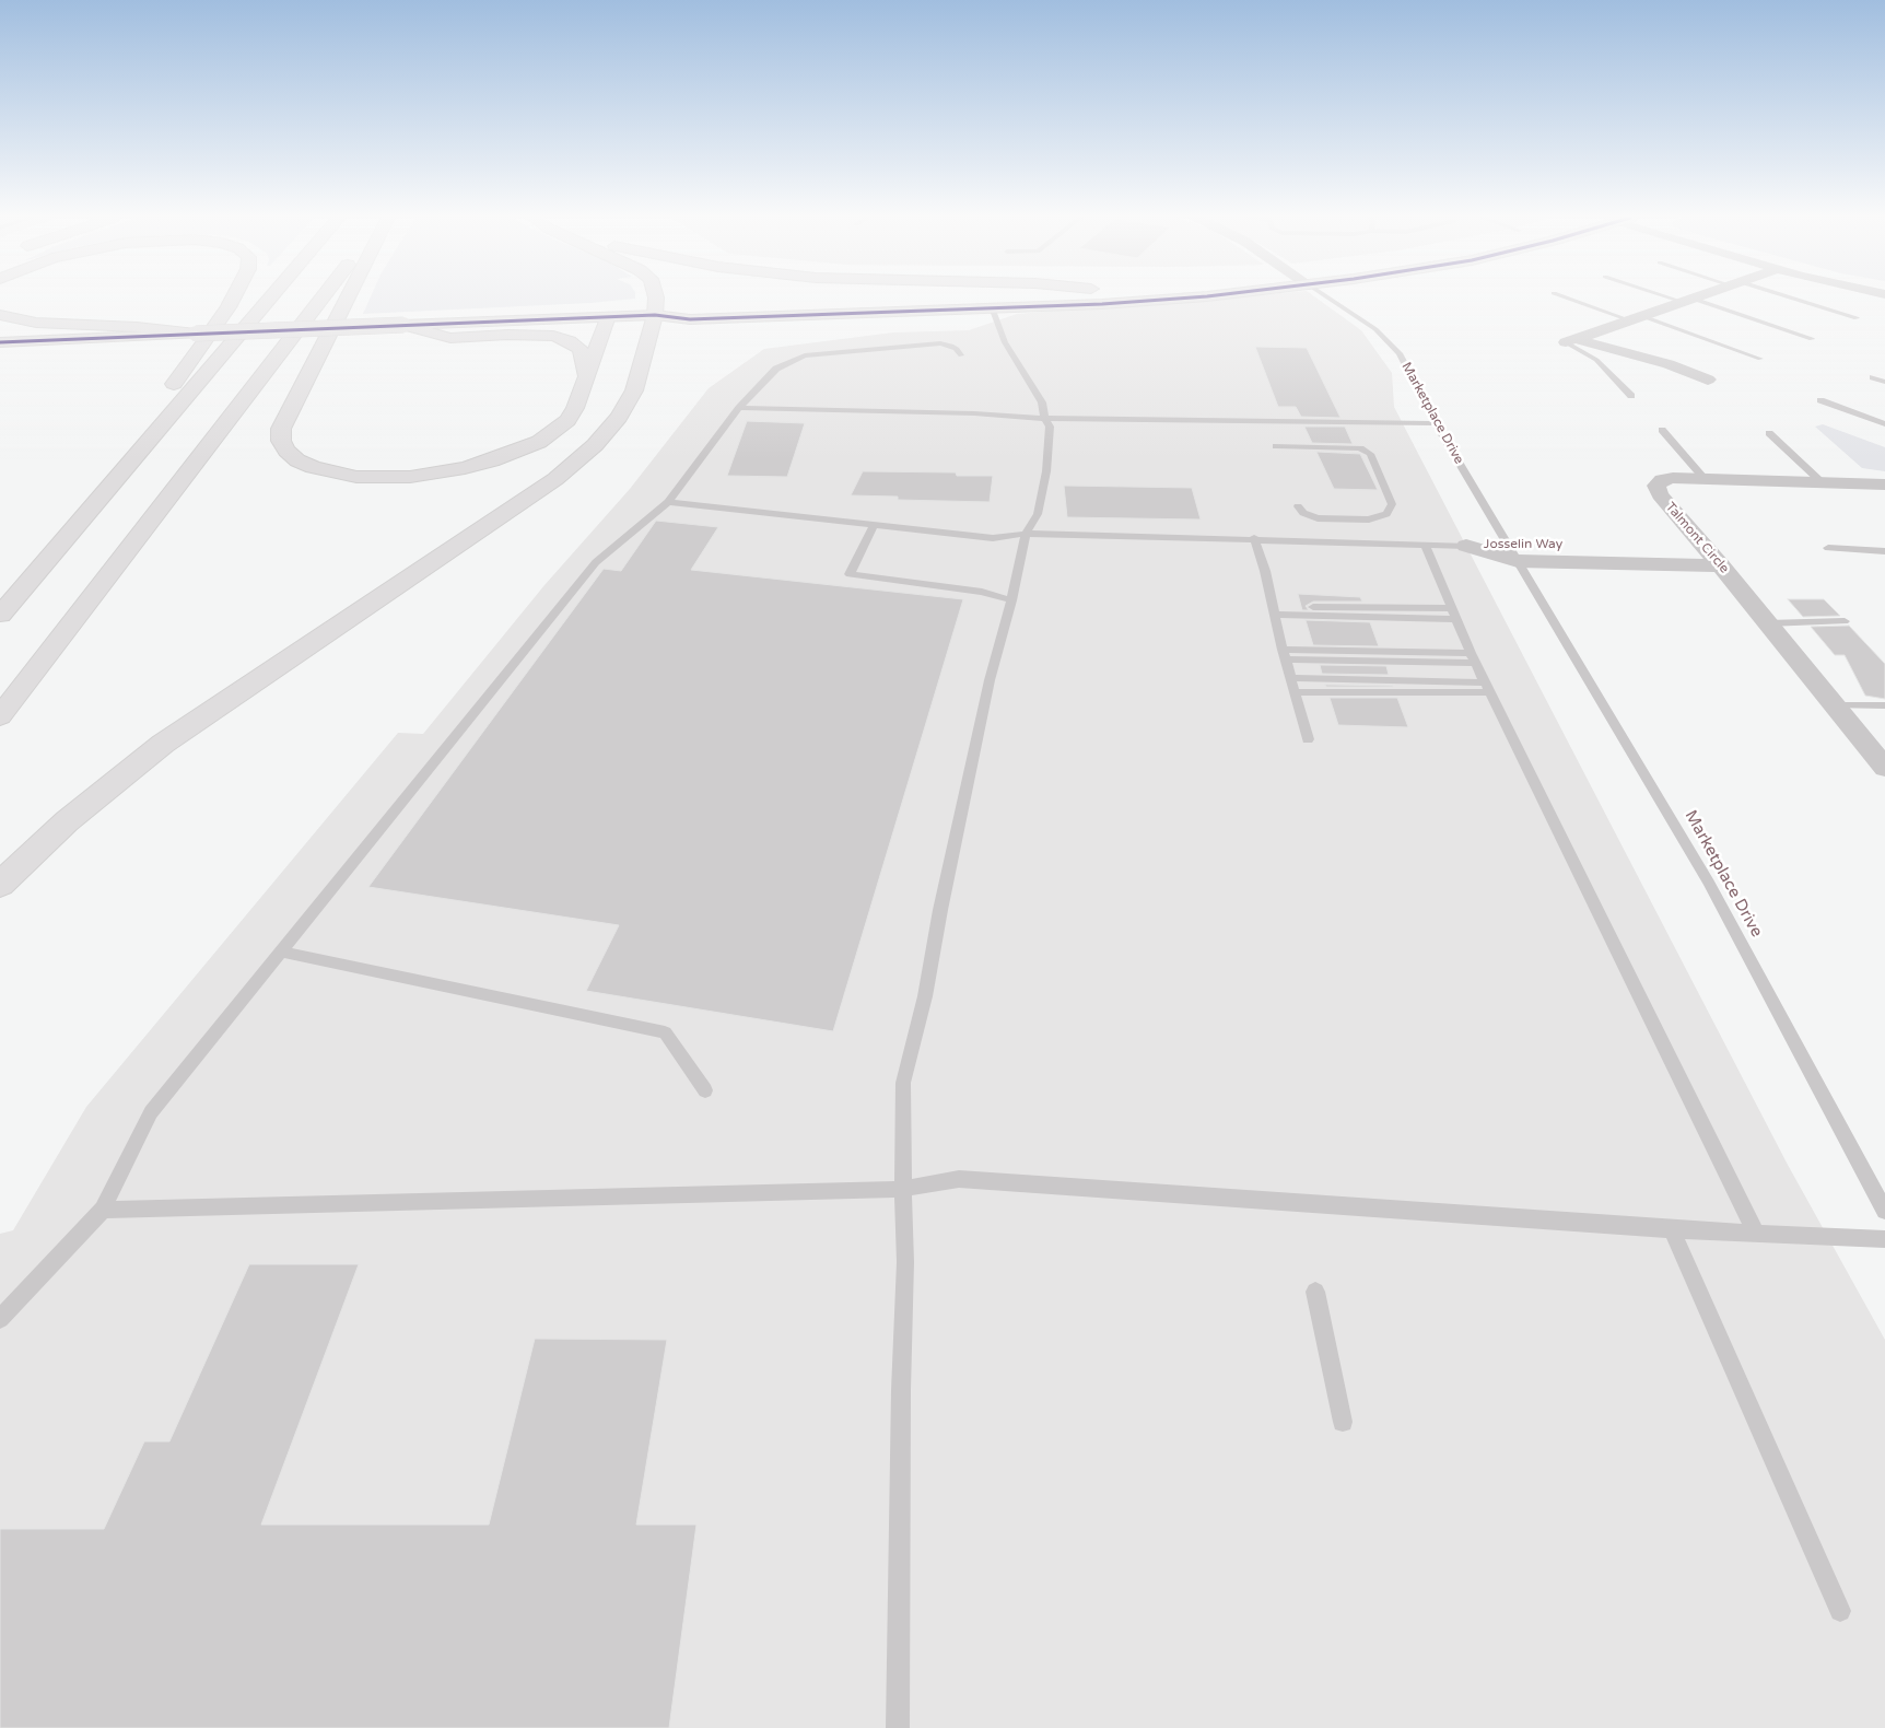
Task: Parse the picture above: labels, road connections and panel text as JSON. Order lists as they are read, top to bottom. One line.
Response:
{"streets":{"street":["Talmont Circle","Josselin Way"],"lane":["Marketplace Drive"]},"crossings":[["Marketplace Drive","Josselin Way"],["Talmont Circle","Josselin Way"]]}
